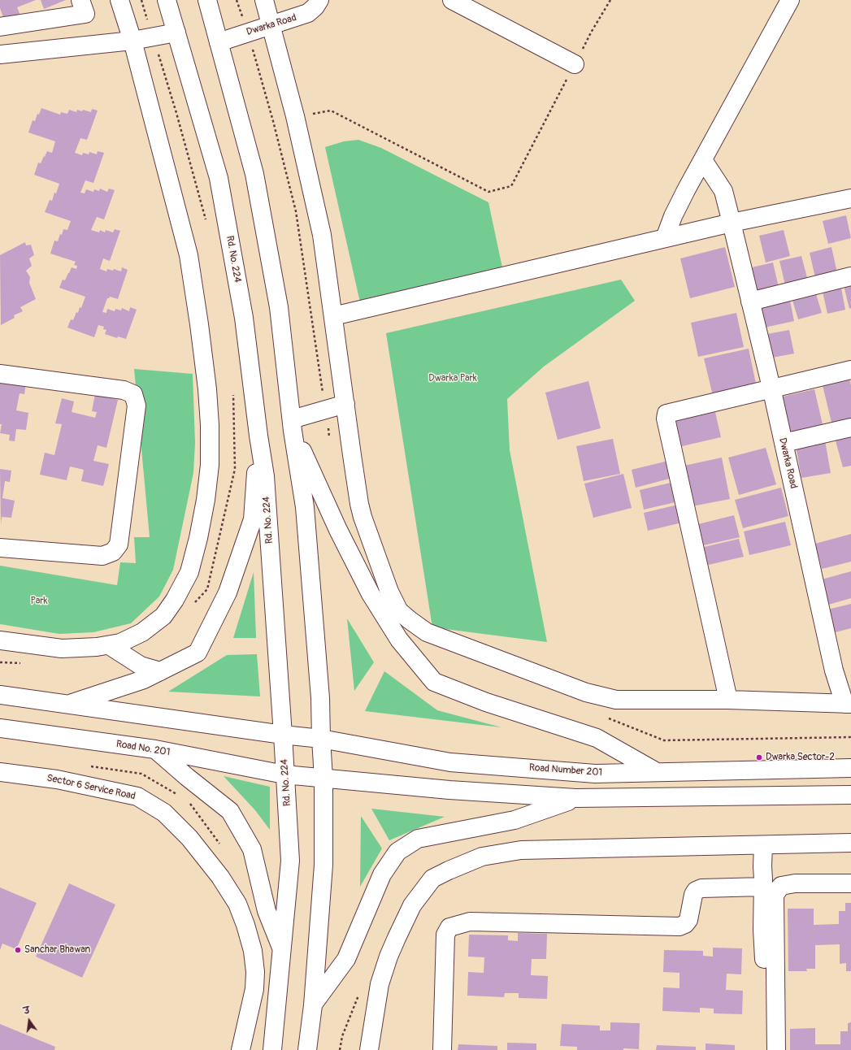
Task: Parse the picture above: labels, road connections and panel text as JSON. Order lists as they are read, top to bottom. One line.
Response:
{"streets":{"street":["Dwarka Road","Rd. No. 224","Road No. 201","Road Number 201","Sector 6 Service Road"]},"crossings":[["Rd. No. 224","Road No. 201"],["Rd. No. 224","Road Number 201"]],"parks":["Dwarka Park","Park"],"places":["Dwarka Sector-2","Sanchar Bhawan"],"north":"top"}
